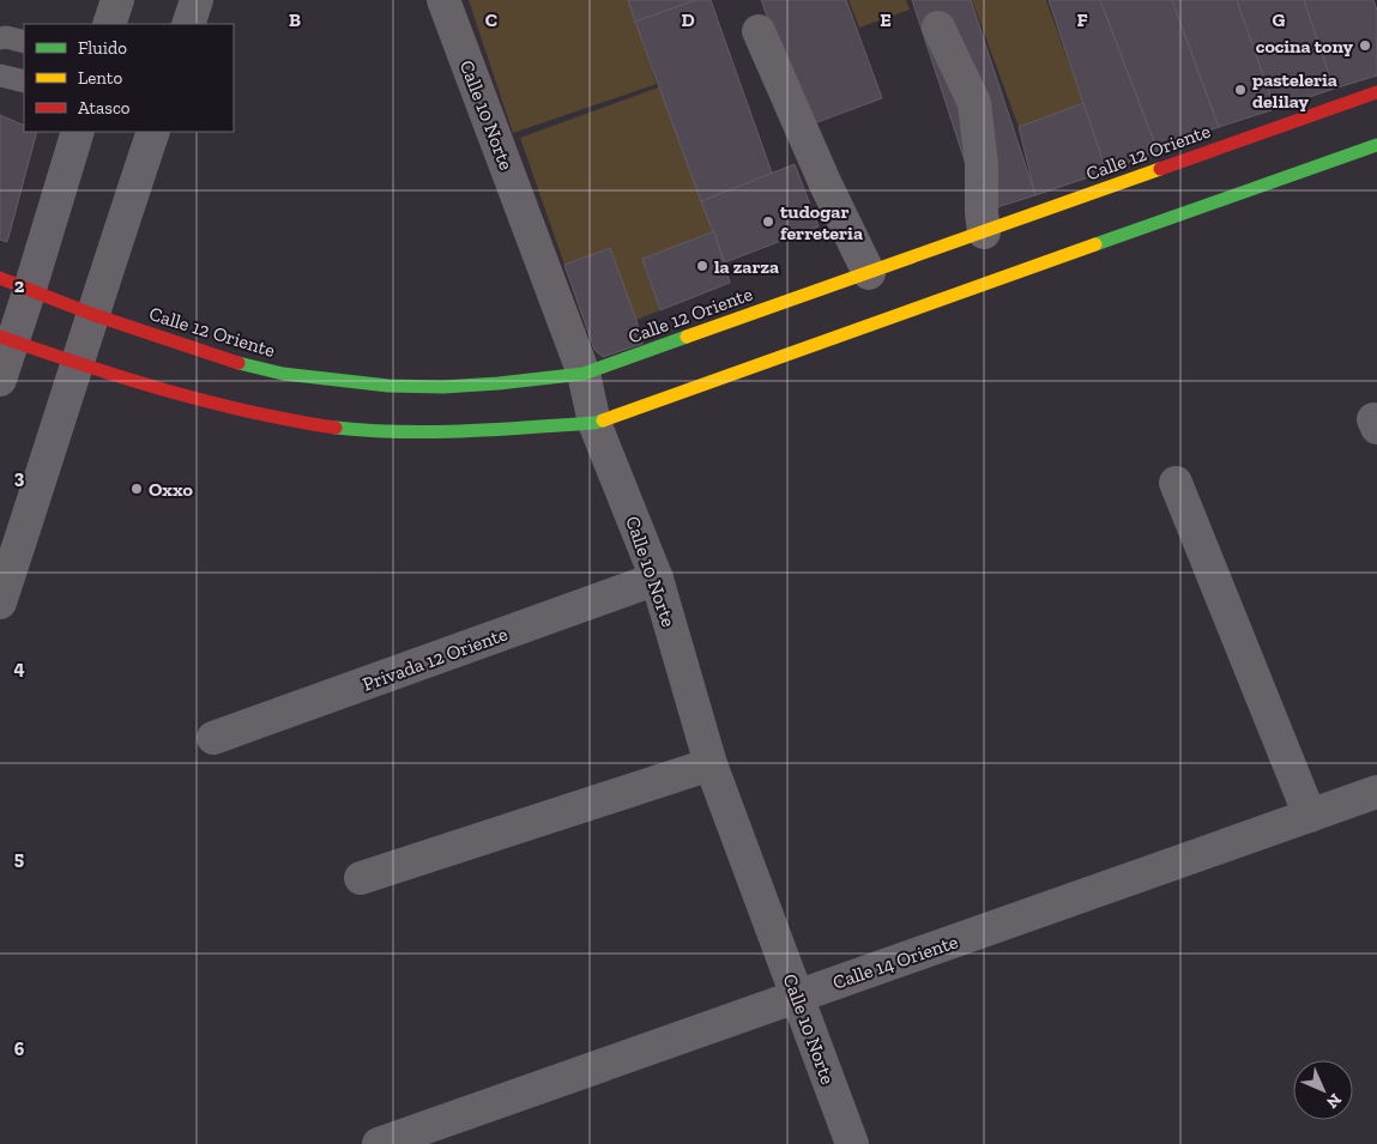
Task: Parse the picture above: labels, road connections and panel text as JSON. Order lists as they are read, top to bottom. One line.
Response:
{"streets":{"main road":["Calle 12 Oriente"],"street":["Calle 10 Norte","Privada 12 Oriente","Calle 14 Oriente"]},"crossings":[["Calle 10 Norte","Calle 12 Oriente"],["Calle 10 Norte","Privada 12 Oriente"],["Calle 10 Norte","Calle 14 Oriente"]],"places":["cocina tony","pasteleria delilay","tudogar ferreteria","la zarza","Oxxo"],"legend":["Fluido","Lento","Atasco"],"north":"bottom right","grid":{"columns":["B","C","D","E","F","G"],"rows":["2","3","4","5","6"]}}
